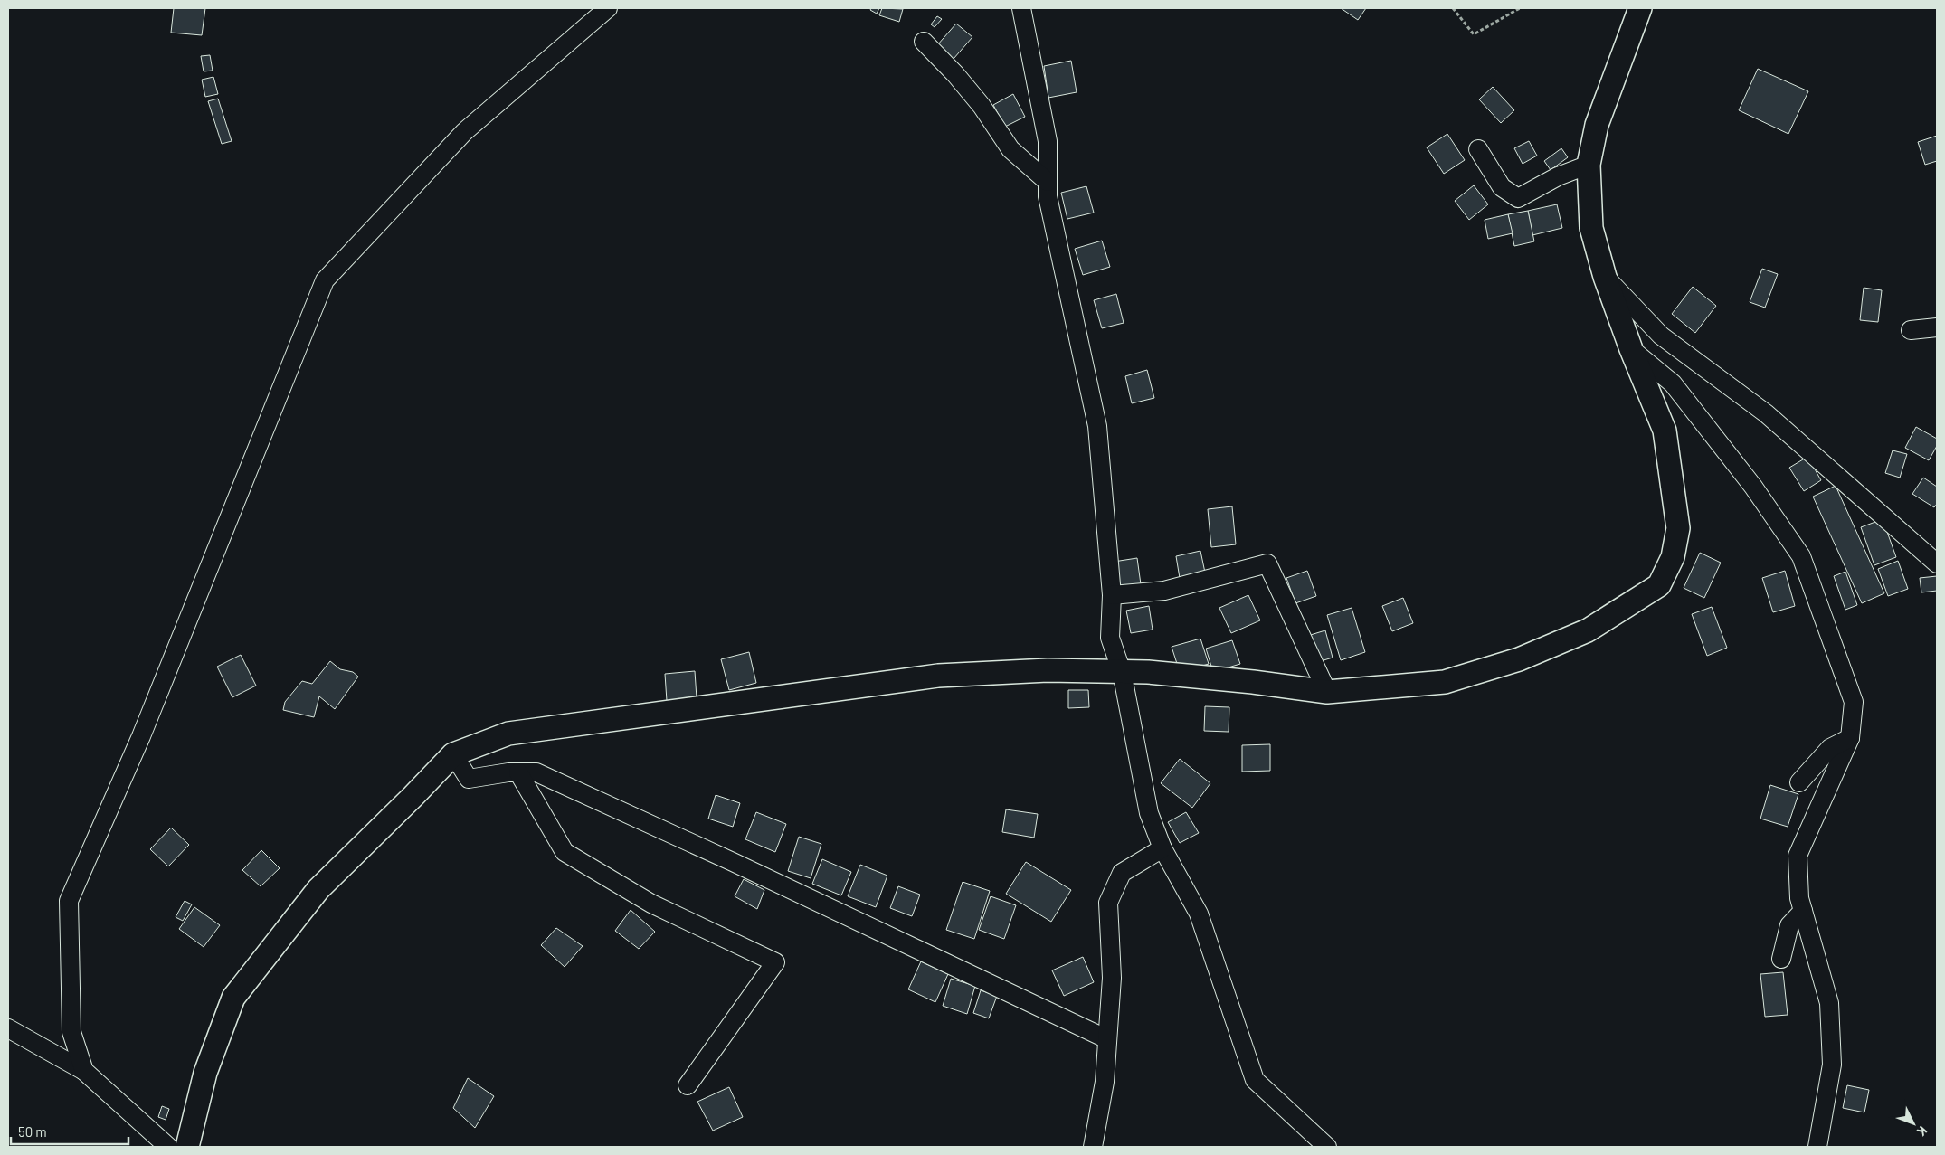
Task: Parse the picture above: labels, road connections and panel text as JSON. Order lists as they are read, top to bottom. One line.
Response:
{"scale_bar":"50 m","north":"bottom right"}
